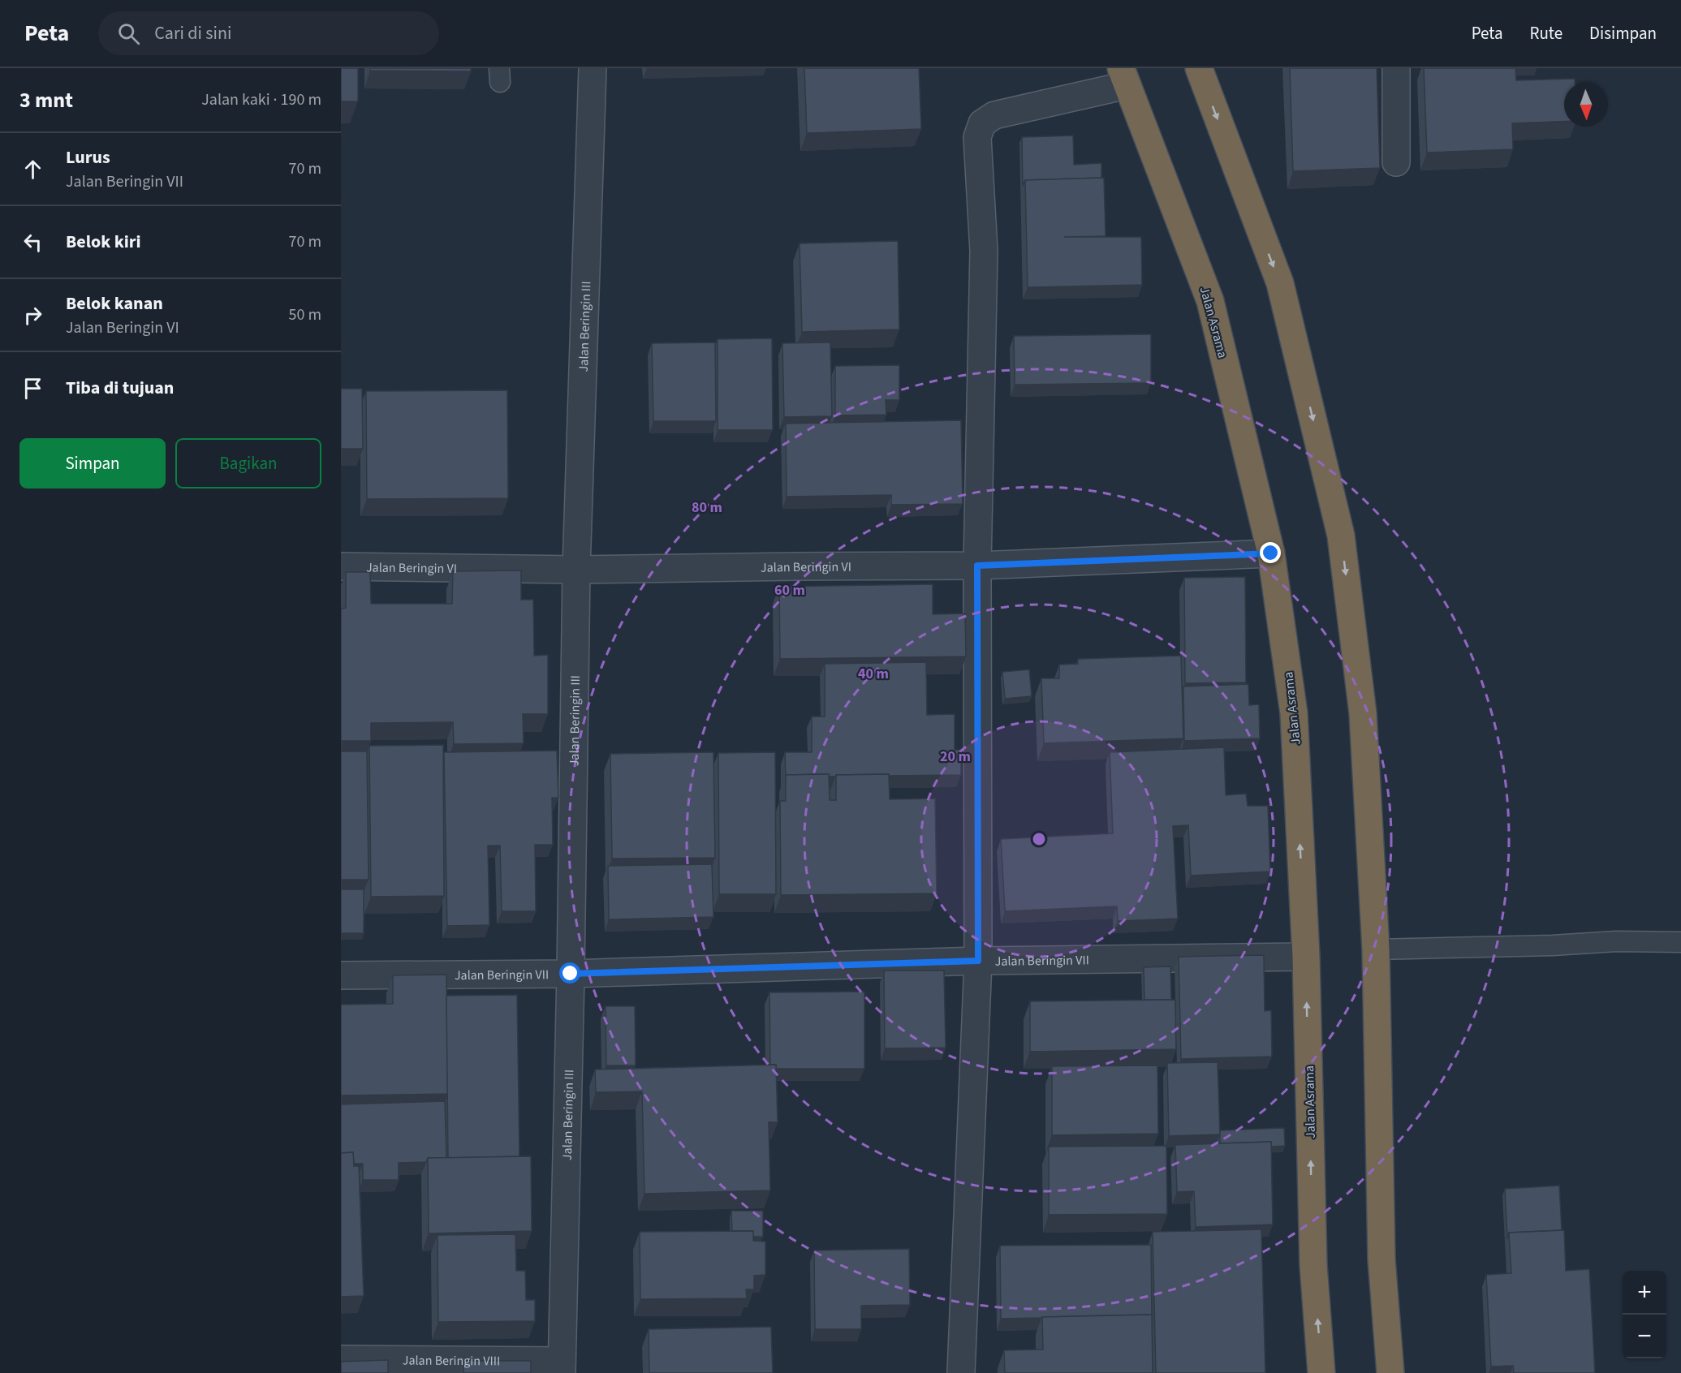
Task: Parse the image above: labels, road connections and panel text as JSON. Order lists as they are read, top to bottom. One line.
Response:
{"streets":{"highway":["Jalan Asrama"],"street":["Jalan Beringin III","Jalan Beringin VI","Jalan Beringin VII","Jalan Beringin VIII"]},"crossings":[["Jalan Asrama","Jalan Beringin VI"],["Jalan Asrama","Jalan Beringin VII"],["Jalan Beringin III","Jalan Beringin VI"],["Jalan Beringin III","Jalan Beringin VII"],["Jalan Beringin III","Jalan Beringin VIII"]],"north":"bottom","page":{"header":"Peta","search":"Cari di sini","nav":["Peta","Rute","Disimpan"],"heading":["3 mnt","Jalan kaki · 190 m"],"list":[["Lurus","Jalan Beringin VII","70 m"],["Belok kiri","70 m"],["Belok kanan","Jalan Beringin VI","50 m"],"Tiba di tujuan"],"buttons":["Simpan","Bagikan"],"map_buttons":["+","−"]},"rings":["80 m","60 m","40 m","20 m"]}
